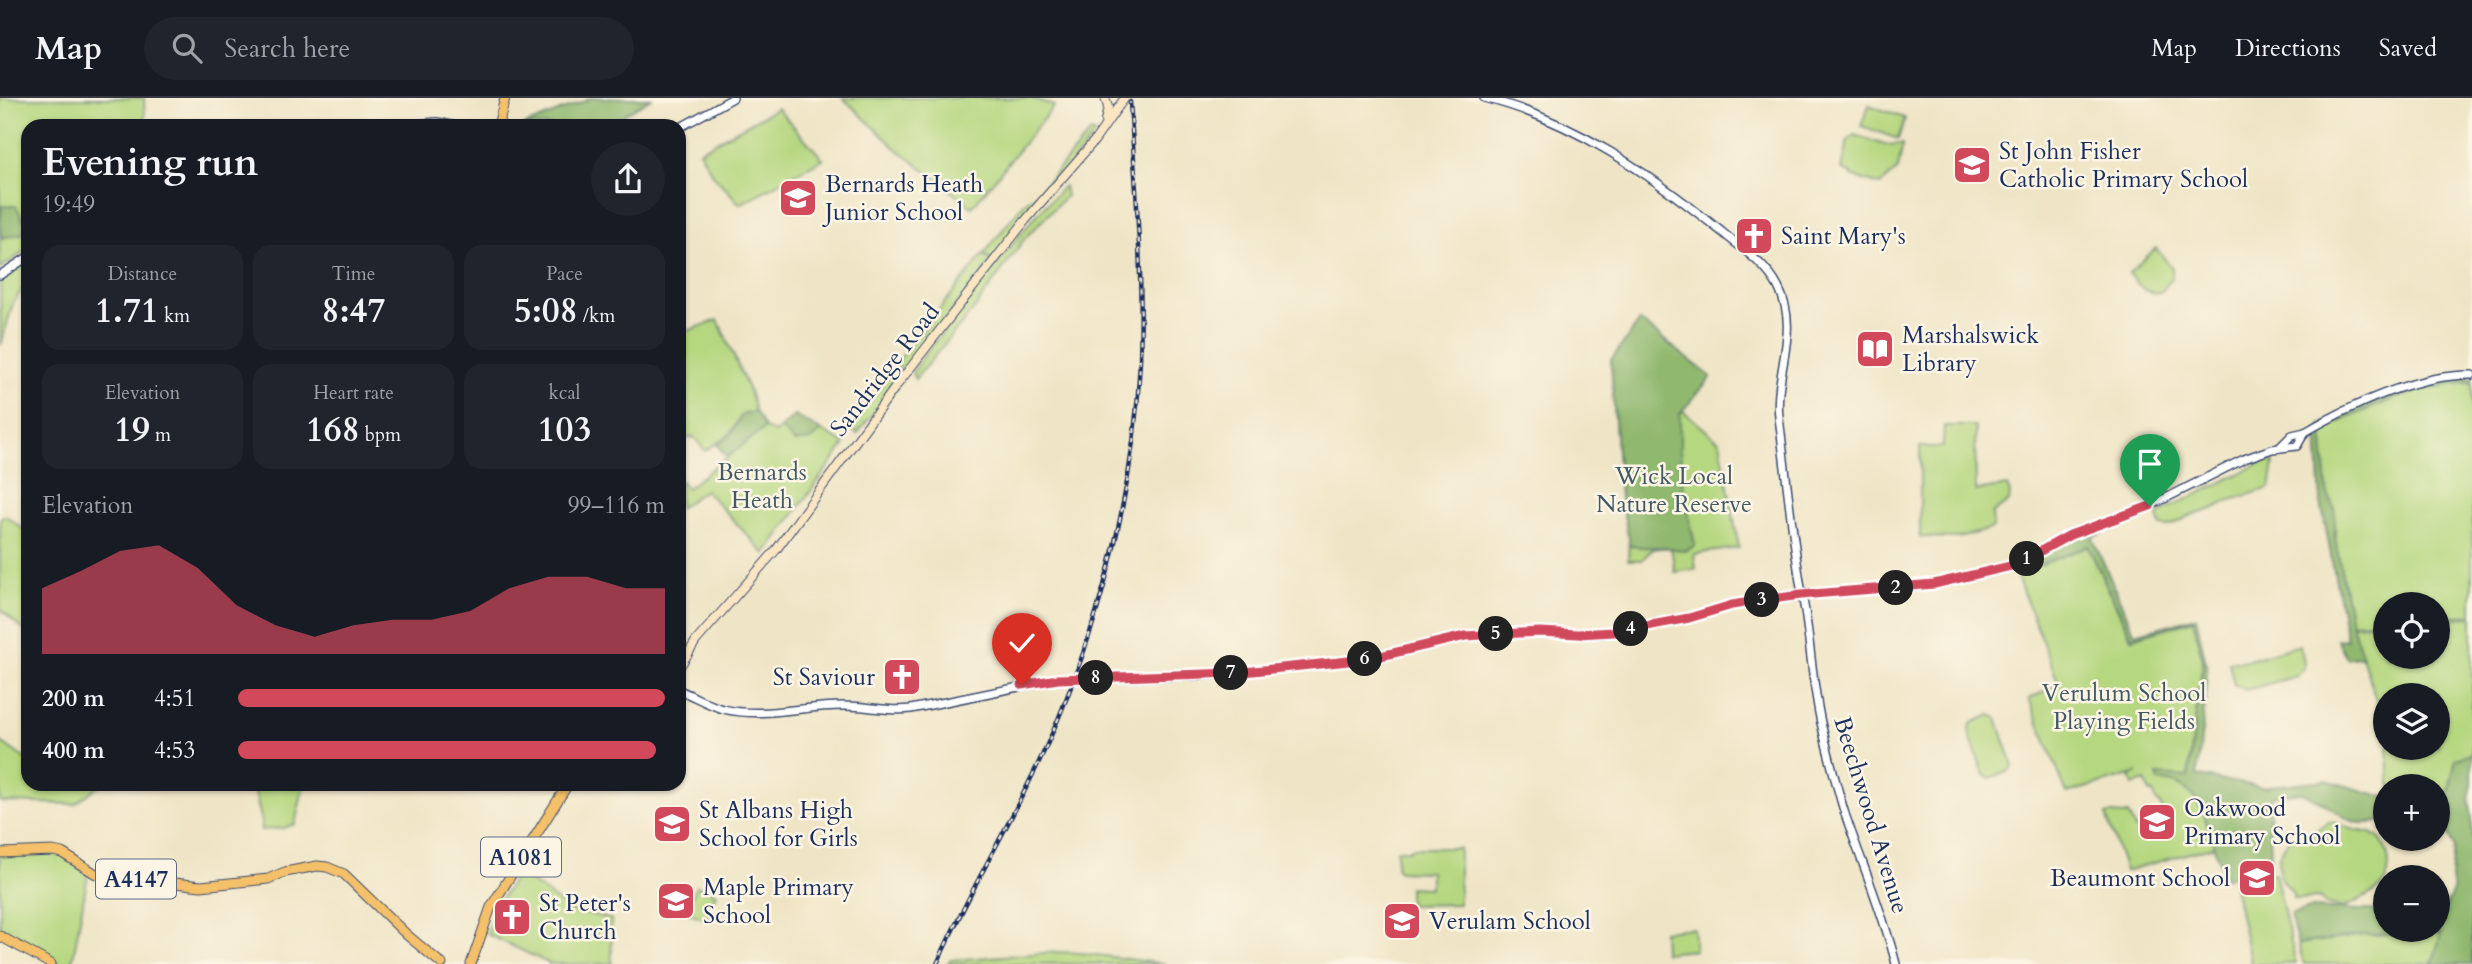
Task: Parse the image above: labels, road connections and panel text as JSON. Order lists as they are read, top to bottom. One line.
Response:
{"streets":{"main road":["Sandridge Road","A1081","A4147"],"street":["Beechwood Avenue"]},"parks":["Bernards Heath","Wick Local Nature Reserve","Verulum School Playing Fields"],"places":{"school or university":["St John Fisher Catholic Primary School","Bernards Heath Junior School","Oakwood Primary School","St Albans High School for Girls","Beaumont School","Maple Primary School","Verulam School"],"church":["Saint Mary's","St Saviour","St Peter's Church"],"library":["Marshalswick Library"]},"page":{"header":"Map","search":"Search here","nav":["Map","Directions","Saved"],"heading":["Evening run","19:49"],"stats":[["Distance","1.71 km"],["Time","8:47"],["Pace","5:08 /km"],["Elevation","19 m"],["Heart rate","168 bpm"],["kcal","103"]],"chart":["Elevation","99–116 m"],"pins":["1","2","3","4","5","6","7","8"],"map_buttons":["+","−"],"list":[{"name":"200 m","note":"4:51"},{"name":"400 m","note":"4:53"}]}}
